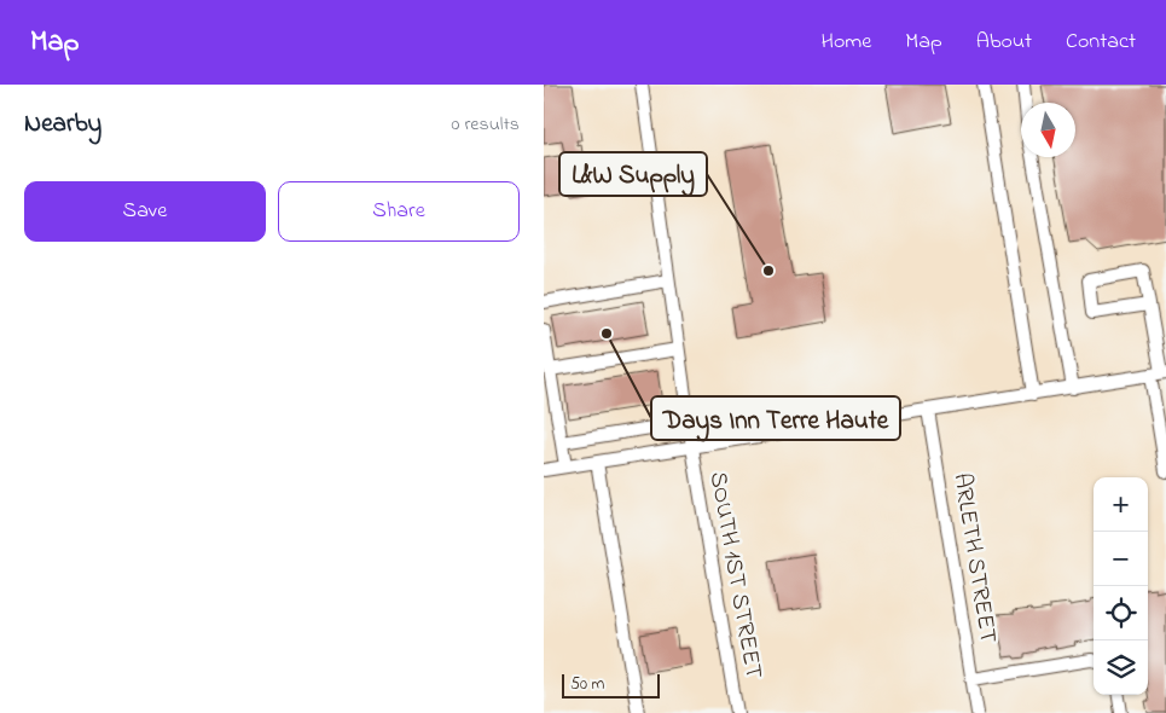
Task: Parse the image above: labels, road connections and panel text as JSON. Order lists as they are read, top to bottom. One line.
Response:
{"streets":{"street":["ARLETH STREET","SOUTH 1ST STREET"]},"places":["L&W Supply","Days Inn Terre Haute"],"scale_bar":"50 m","north":"bottom","page":{"header":"Map","nav":["Home","Map","About","Contact"],"heading":["Nearby","0 results"],"buttons":["Save","Share"],"map_buttons":["+","−"],"scale":"50 m"}}
